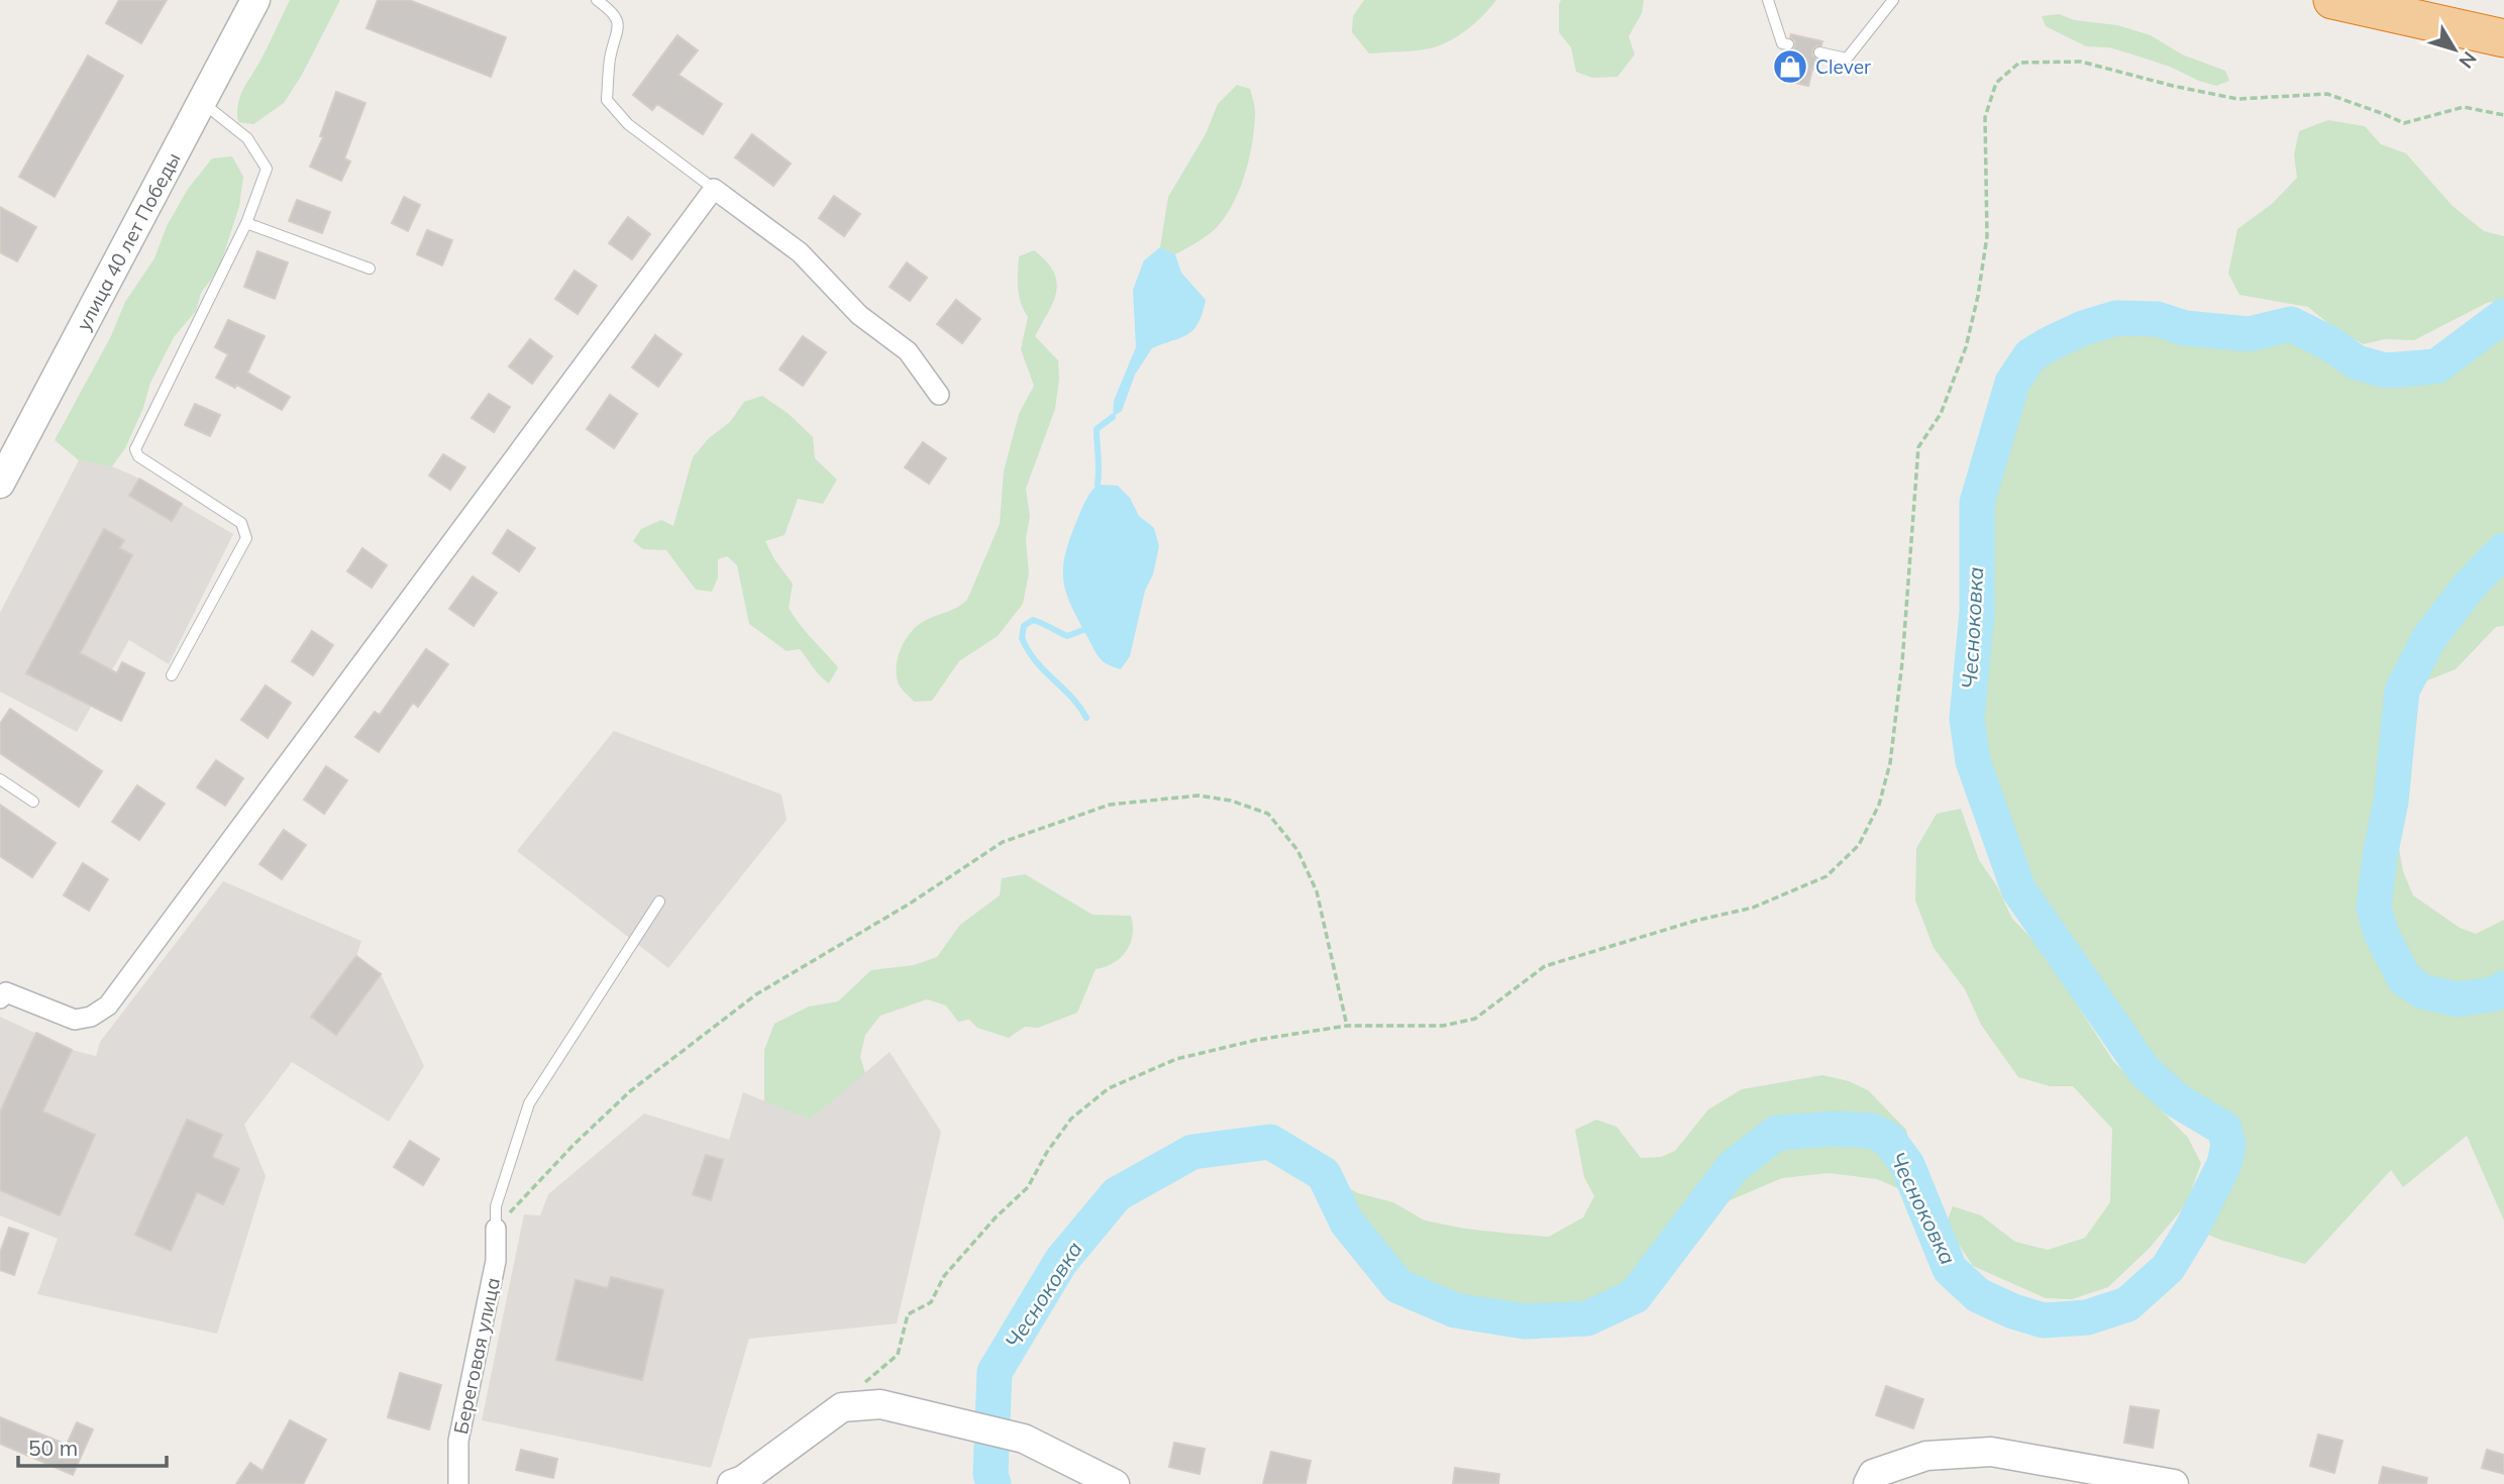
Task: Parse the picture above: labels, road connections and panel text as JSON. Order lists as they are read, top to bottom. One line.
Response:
{"streets":{"street":["улица 40 лет Победы","Береговая улица"]},"water":["Чесноковка"],"places":{"shop":["Clever"]},"scale_bar":"50 m","north":"bottom right"}
